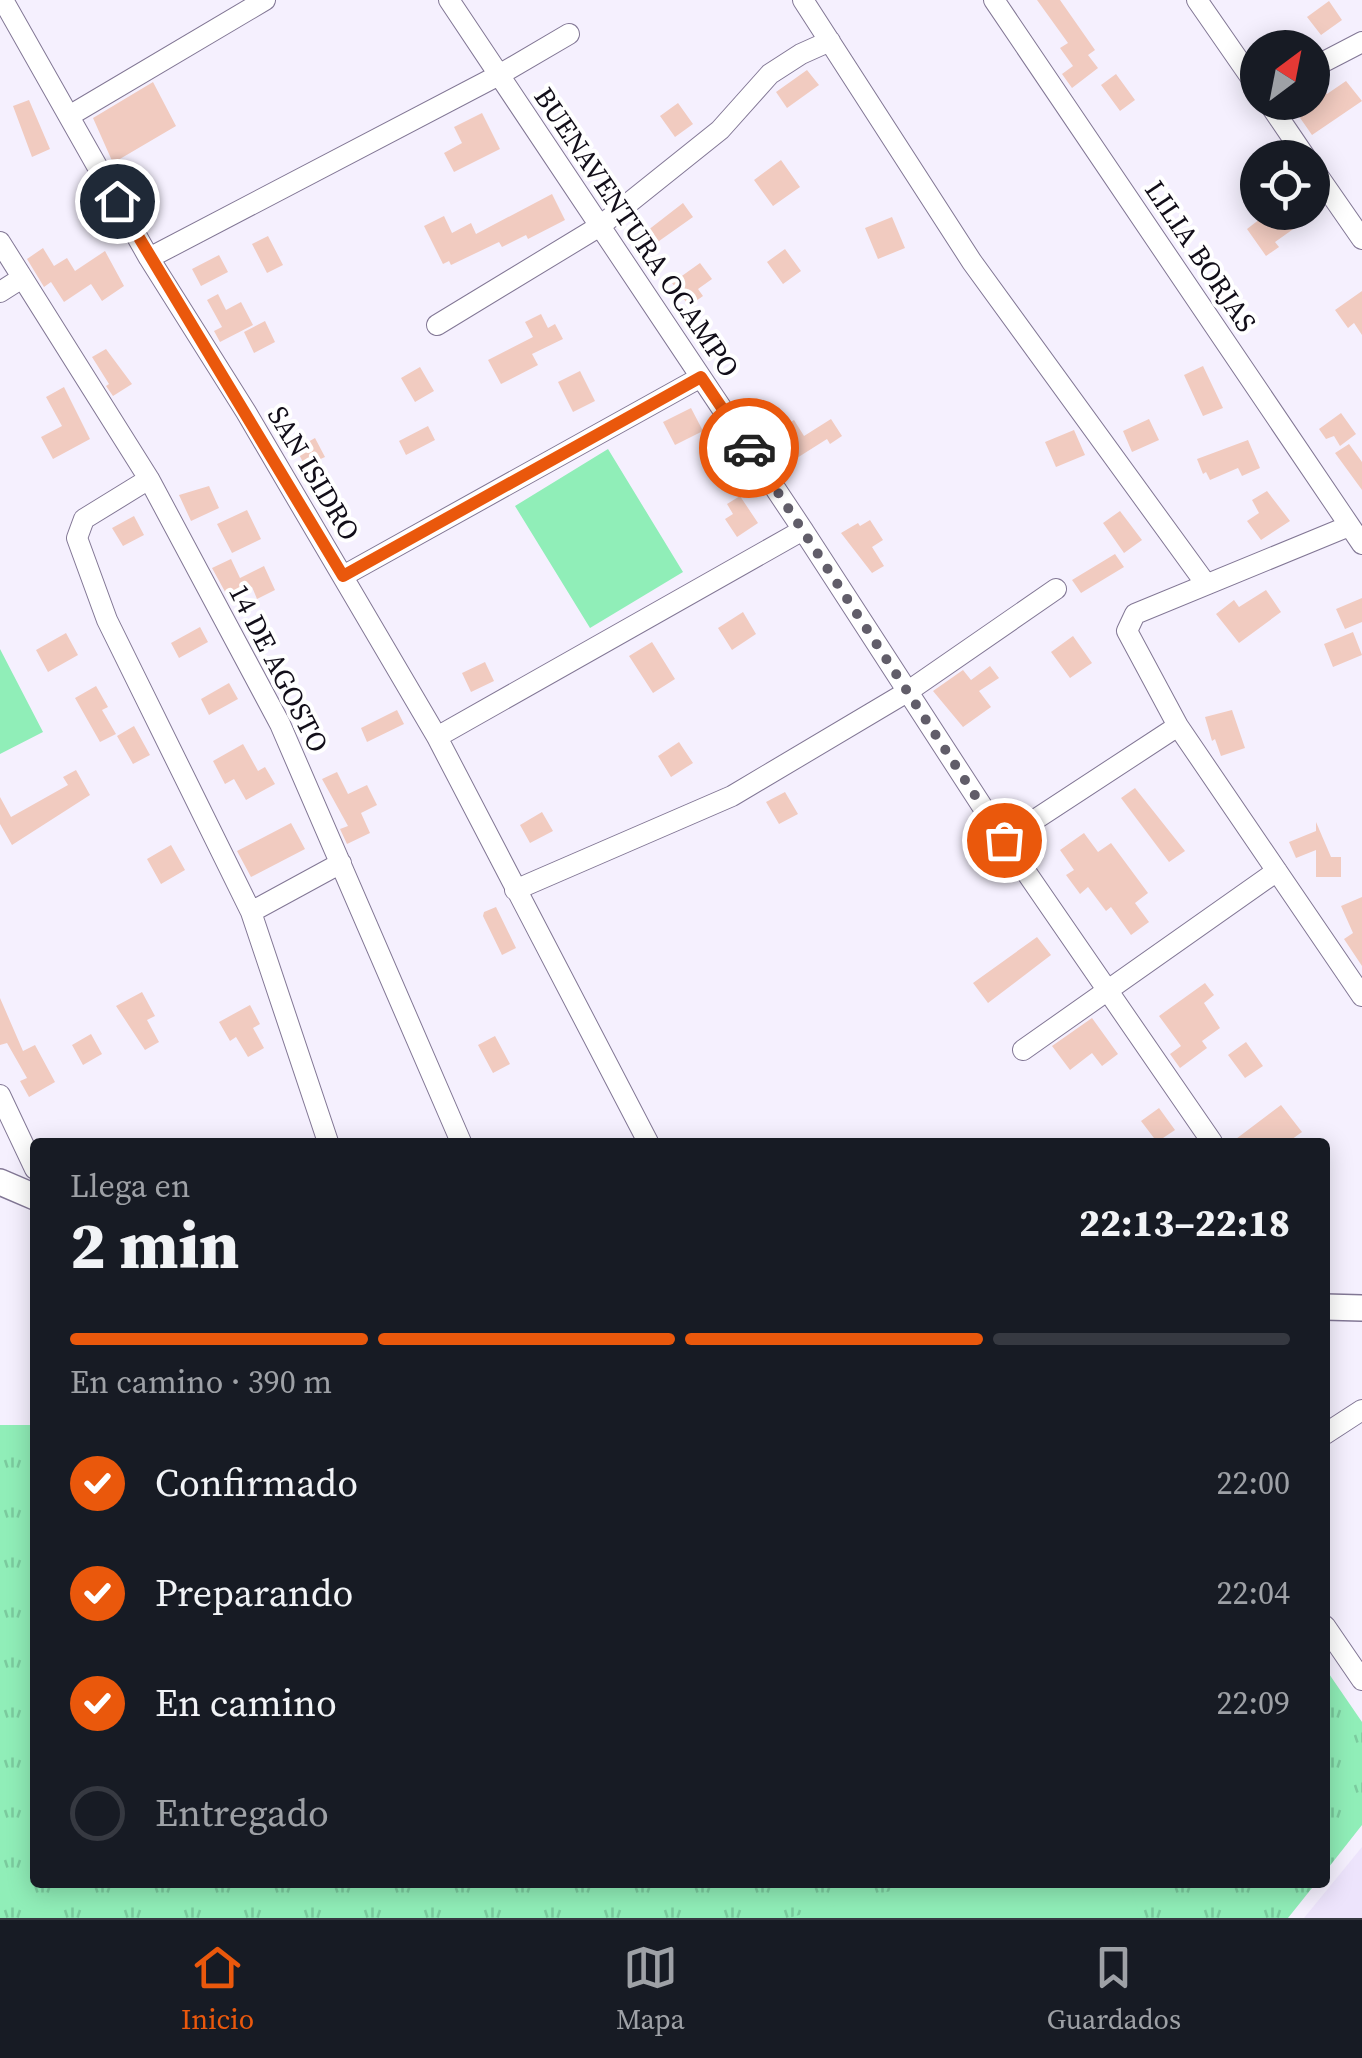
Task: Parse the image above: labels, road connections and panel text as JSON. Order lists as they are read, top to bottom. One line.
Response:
{"streets":{"street":["BUENAVENTURA OCAMPO","LILIA BORJAS","SAN ISIDRO","14 DE AGOSTO"]},"north":"top right","page":{"heading":["2 min","Llega en","22:13–22:18"],"bar":"En camino · 390 m","list":[["Confirmado","22:00"],["Preparando","22:04"],["En camino","22:09"],"Entregado"],"tabs":["Inicio","Mapa","Guardados"]}}
